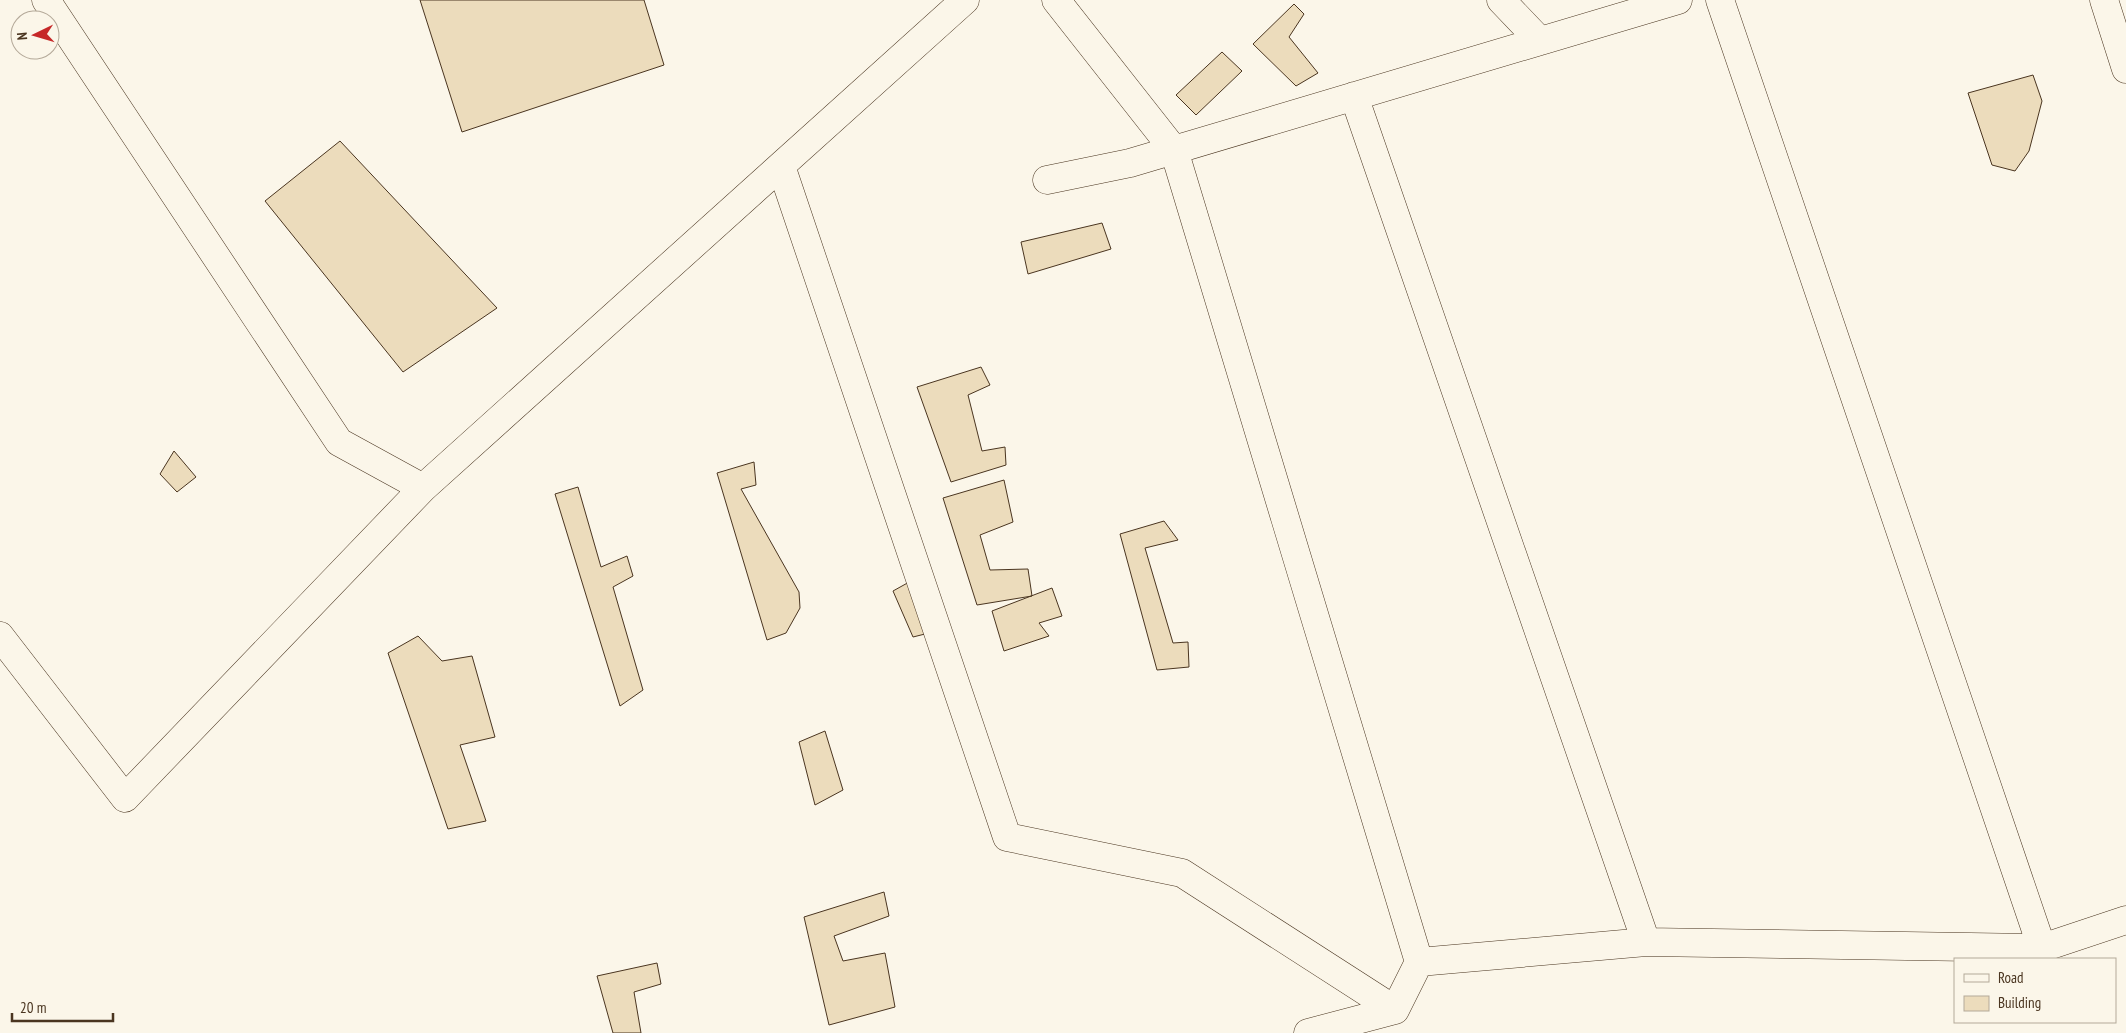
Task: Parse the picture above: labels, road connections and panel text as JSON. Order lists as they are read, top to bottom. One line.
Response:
{"legend":["Road","Building"],"scale_bar":"20 m","north":"left"}
